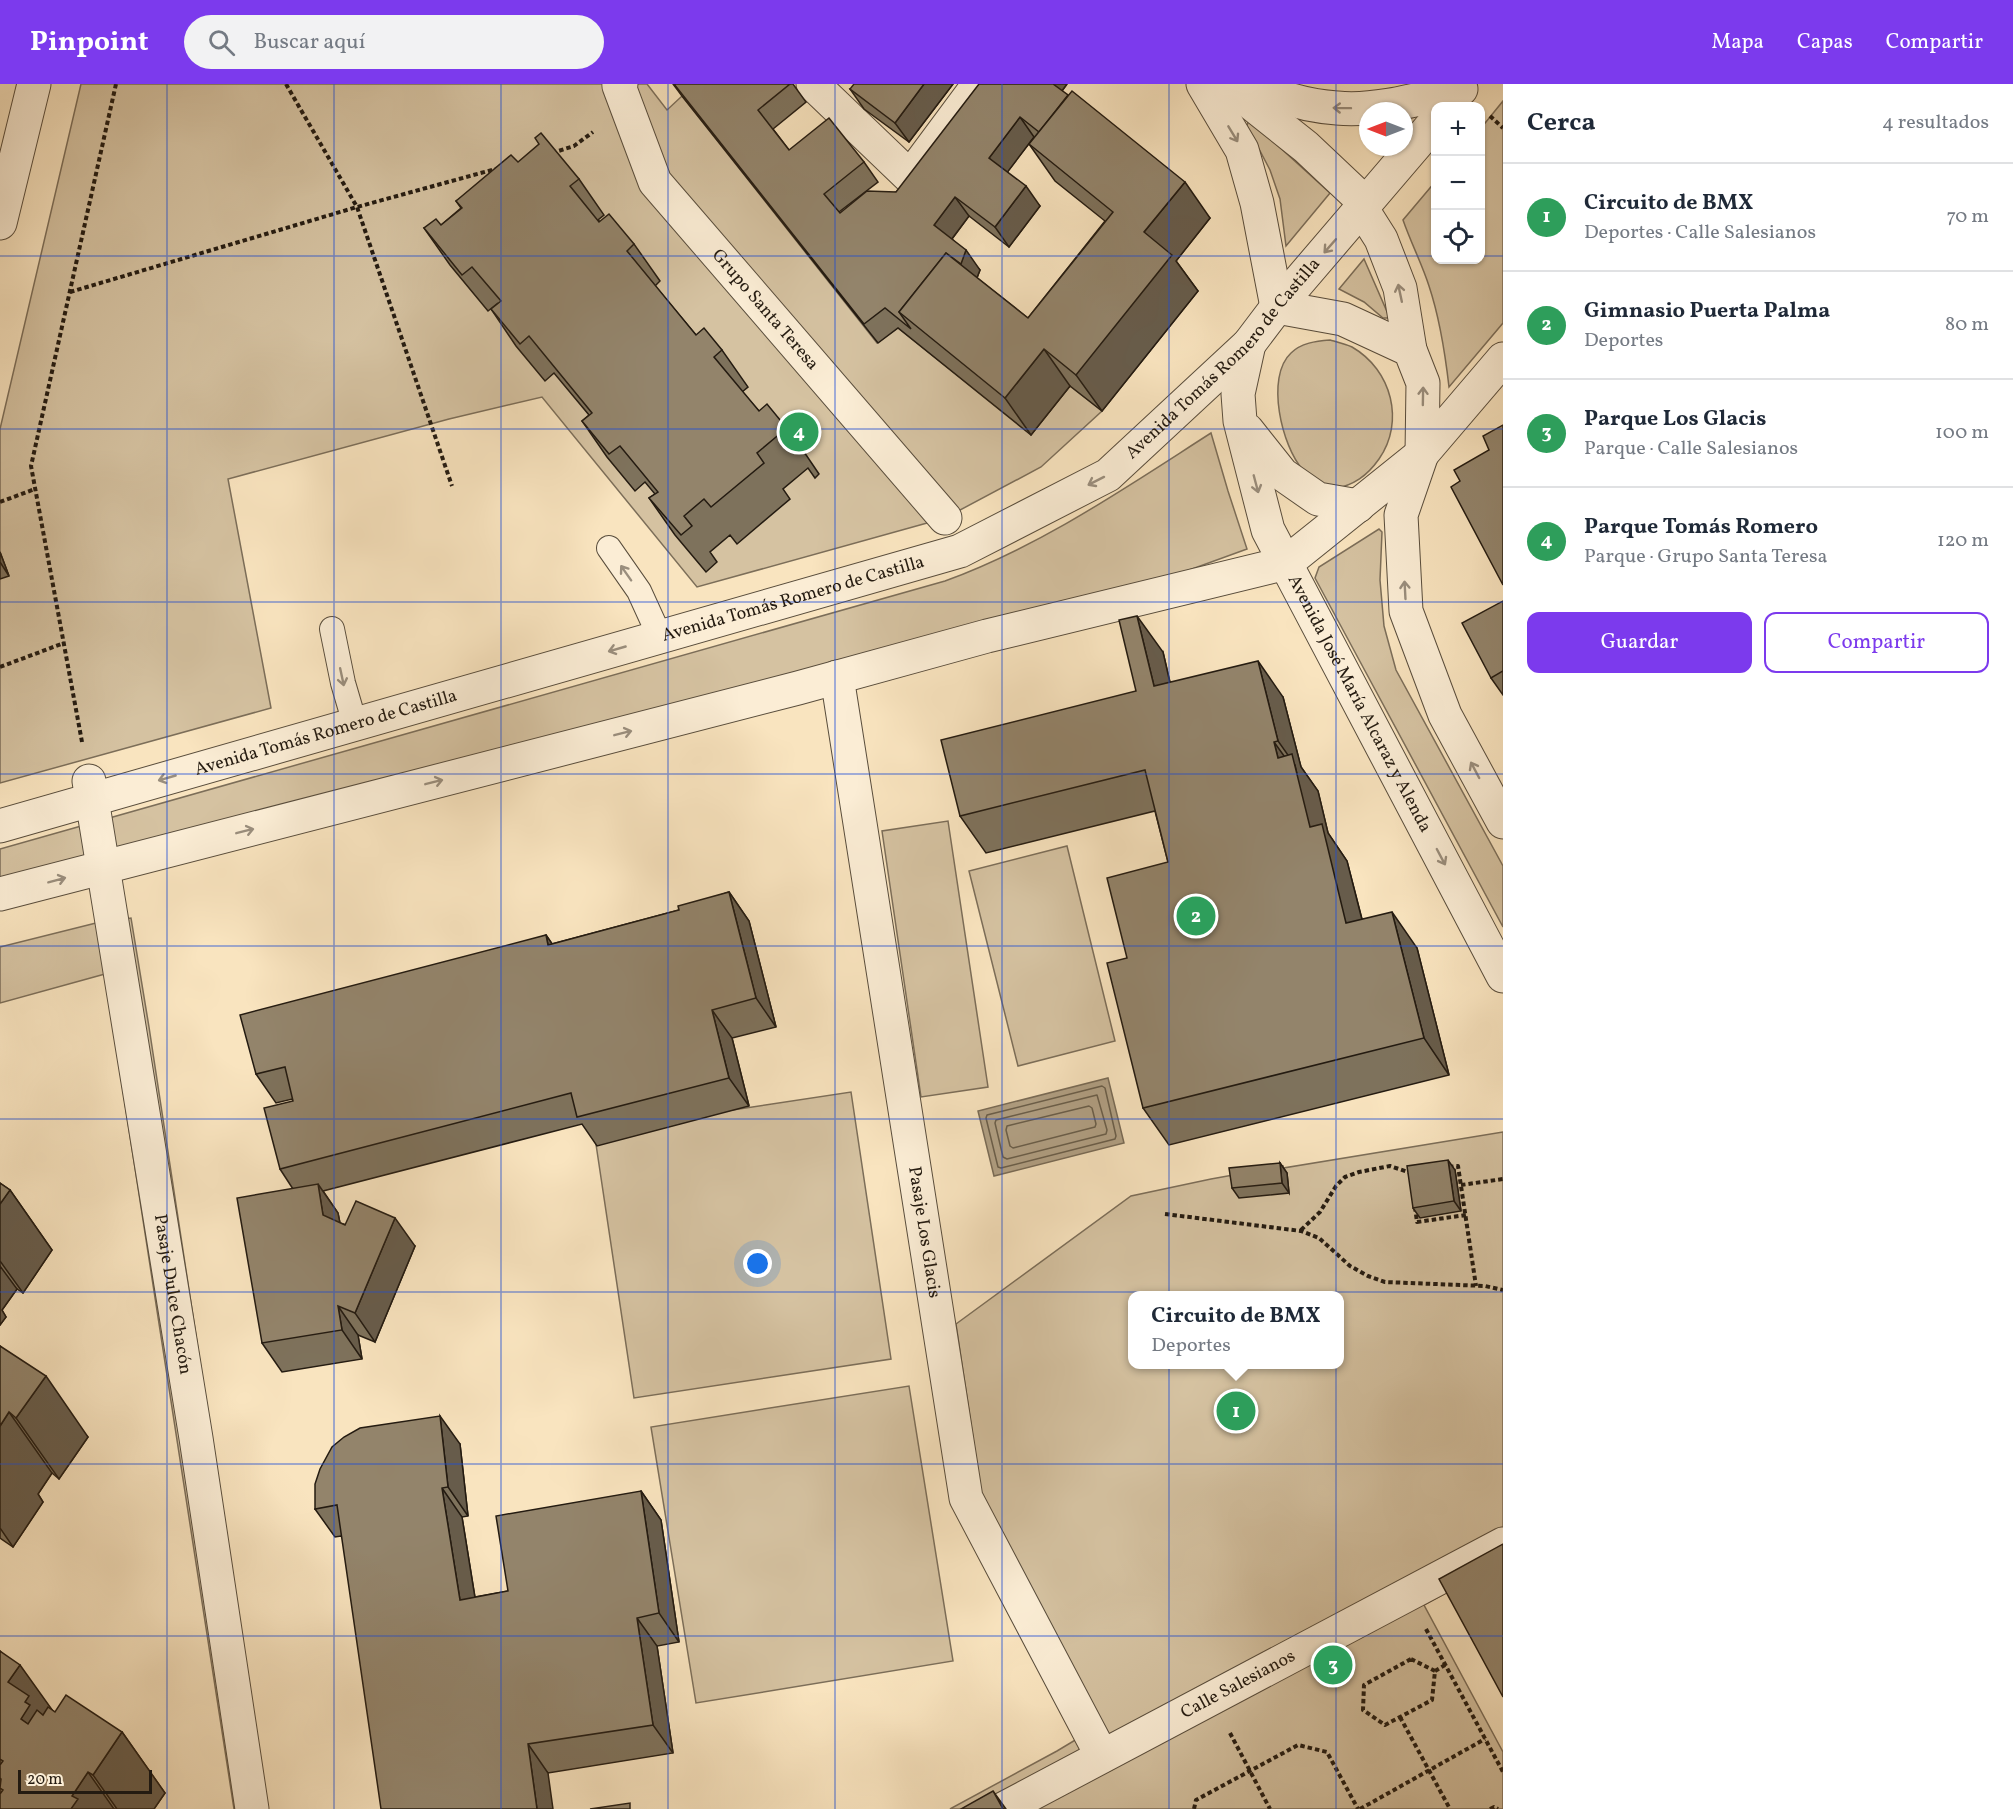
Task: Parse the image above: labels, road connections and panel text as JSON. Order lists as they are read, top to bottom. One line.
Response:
{"streets":{"street":["Grupo Santa Teresa","Avenida Tomás Romero de Castilla","Avenida José María Alcaraz y Alenda","Pasaje Los Glacis","Pasaje Dulce Chacón","Calle Salesianos"]},"crossings":[["Avenida Tomás Romero de Castilla","Avenida José María Alcaraz y Alenda"],["Avenida Tomás Romero de Castilla","Pasaje Dulce Chacón"],["Pasaje Los Glacis","Calle Salesianos"]],"scale_bar":"20 m","north":"left","page":{"header":"Pinpoint","search":"Buscar aquí","nav":["Mapa","Capas","Compartir"],"heading":["Cerca","4 resultados"],"map_buttons":["+","−"],"list":[{"mark":"1","name":"Circuito de BMX","note":"Deportes · Calle Salesianos","value":"70 m"},{"mark":"2","name":"Gimnasio Puerta Palma","note":"Deportes","value":"80 m"},{"mark":"3","name":"Parque Los Glacis","note":"Parque · Calle Salesianos","value":"100 m"},{"mark":"4","name":"Parque Tomás Romero","note":"Parque · Grupo Santa Teresa","value":"120 m"}],"pins":["4","2","1","3"],"buttons":["Guardar","Compartir"],"popup":["Circuito de BMX","Deportes"],"scale":"20 m"}}
